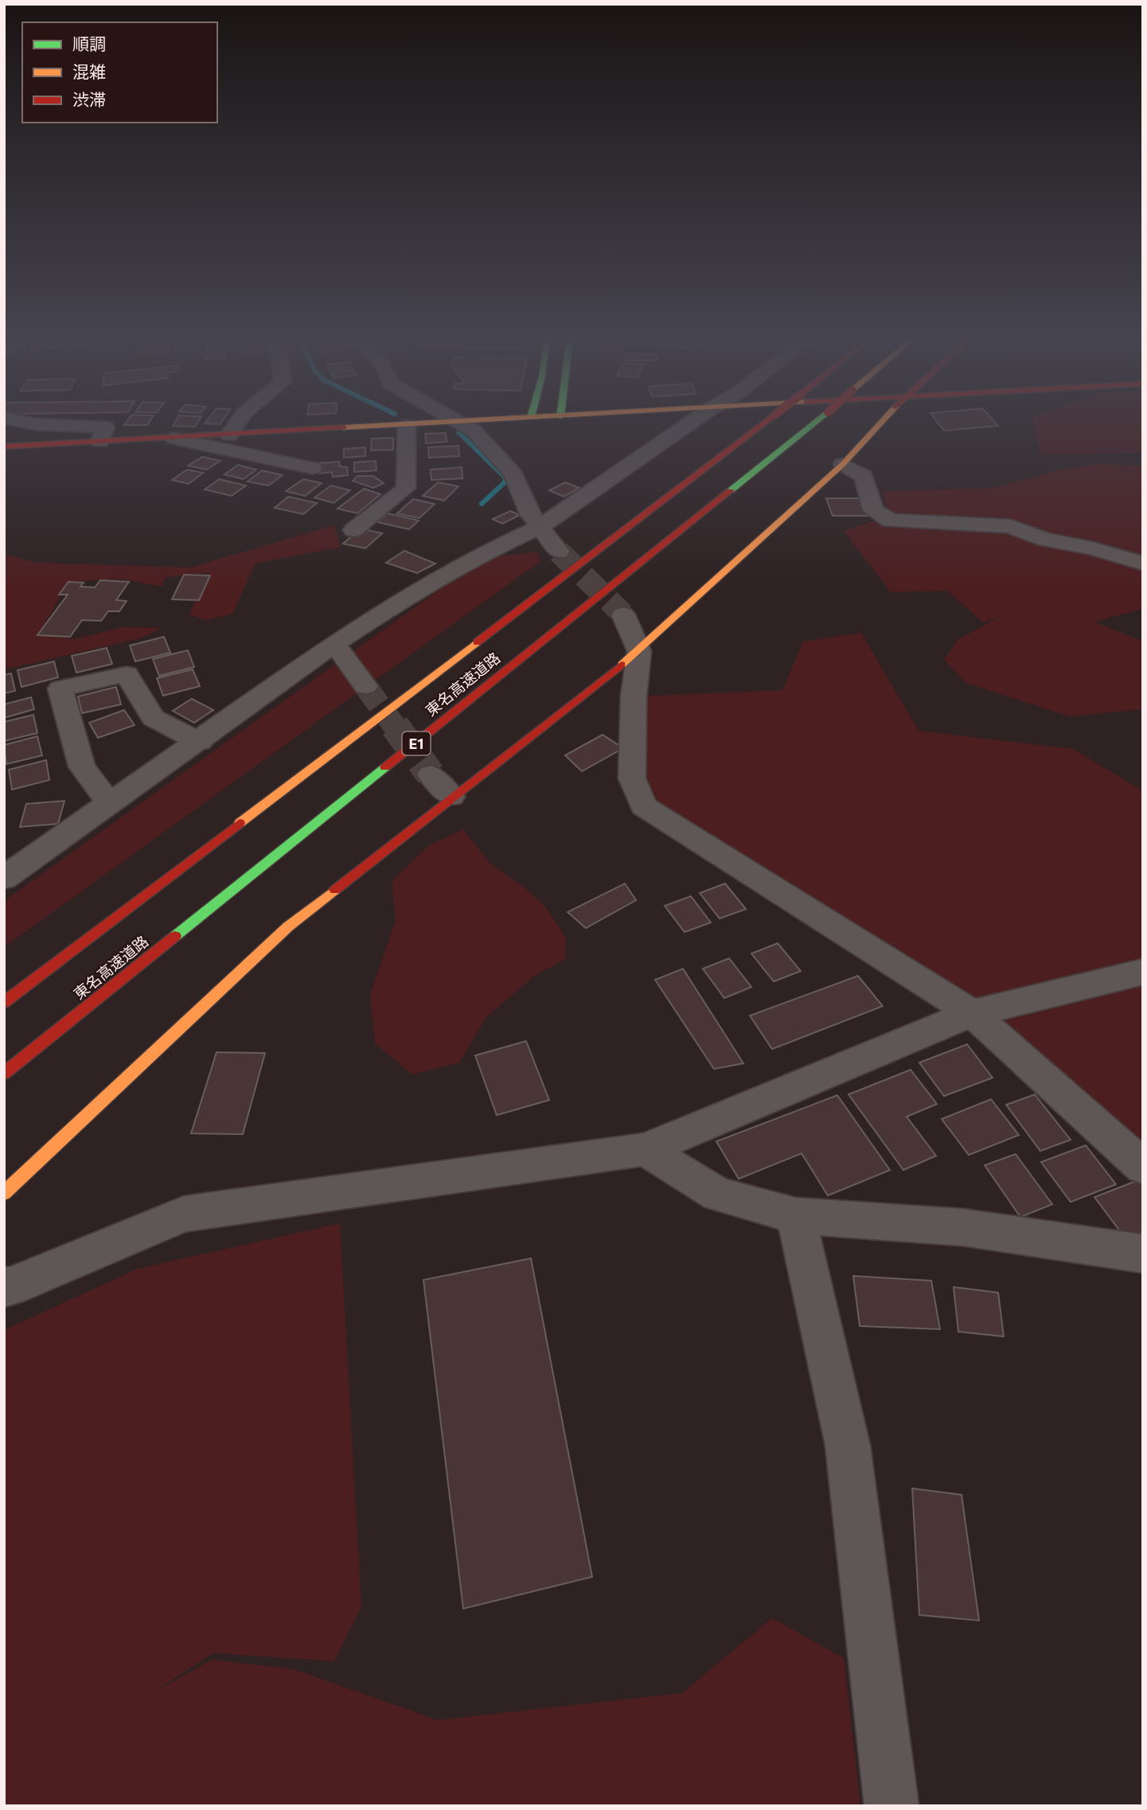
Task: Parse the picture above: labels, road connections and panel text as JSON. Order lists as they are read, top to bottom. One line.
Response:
{"streets":{"main road":["東名高速道路","E1"]},"legend":["順調","混雑","渋滞"]}
